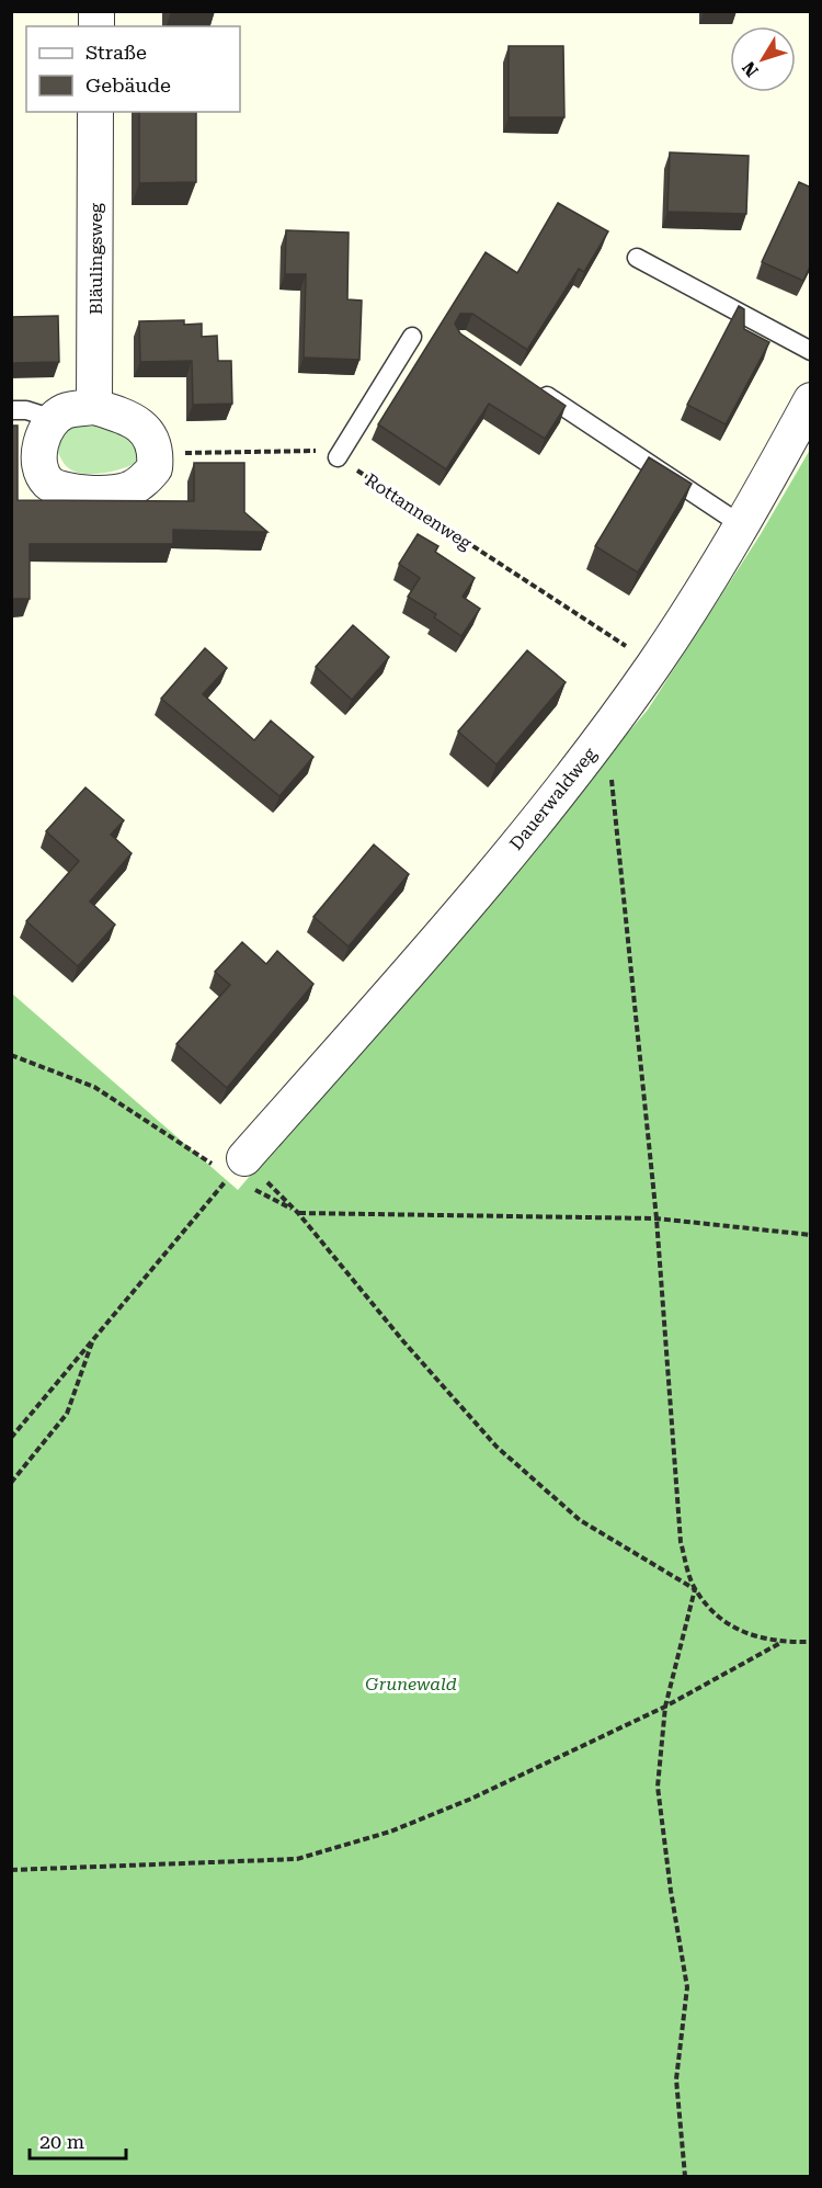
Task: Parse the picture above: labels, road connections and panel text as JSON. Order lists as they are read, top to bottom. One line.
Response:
{"streets":{"street":["Bläulingsweg","Dauerwaldweg"],"path":["Rottannenweg"]},"crossings":[["Bläulingsweg","Rottannenweg"],["Rottannenweg","Dauerwaldweg"]],"parks":["Grunewald"],"legend":["Straße","Gebäude"],"scale_bar":"20 m","north":"bottom left"}
